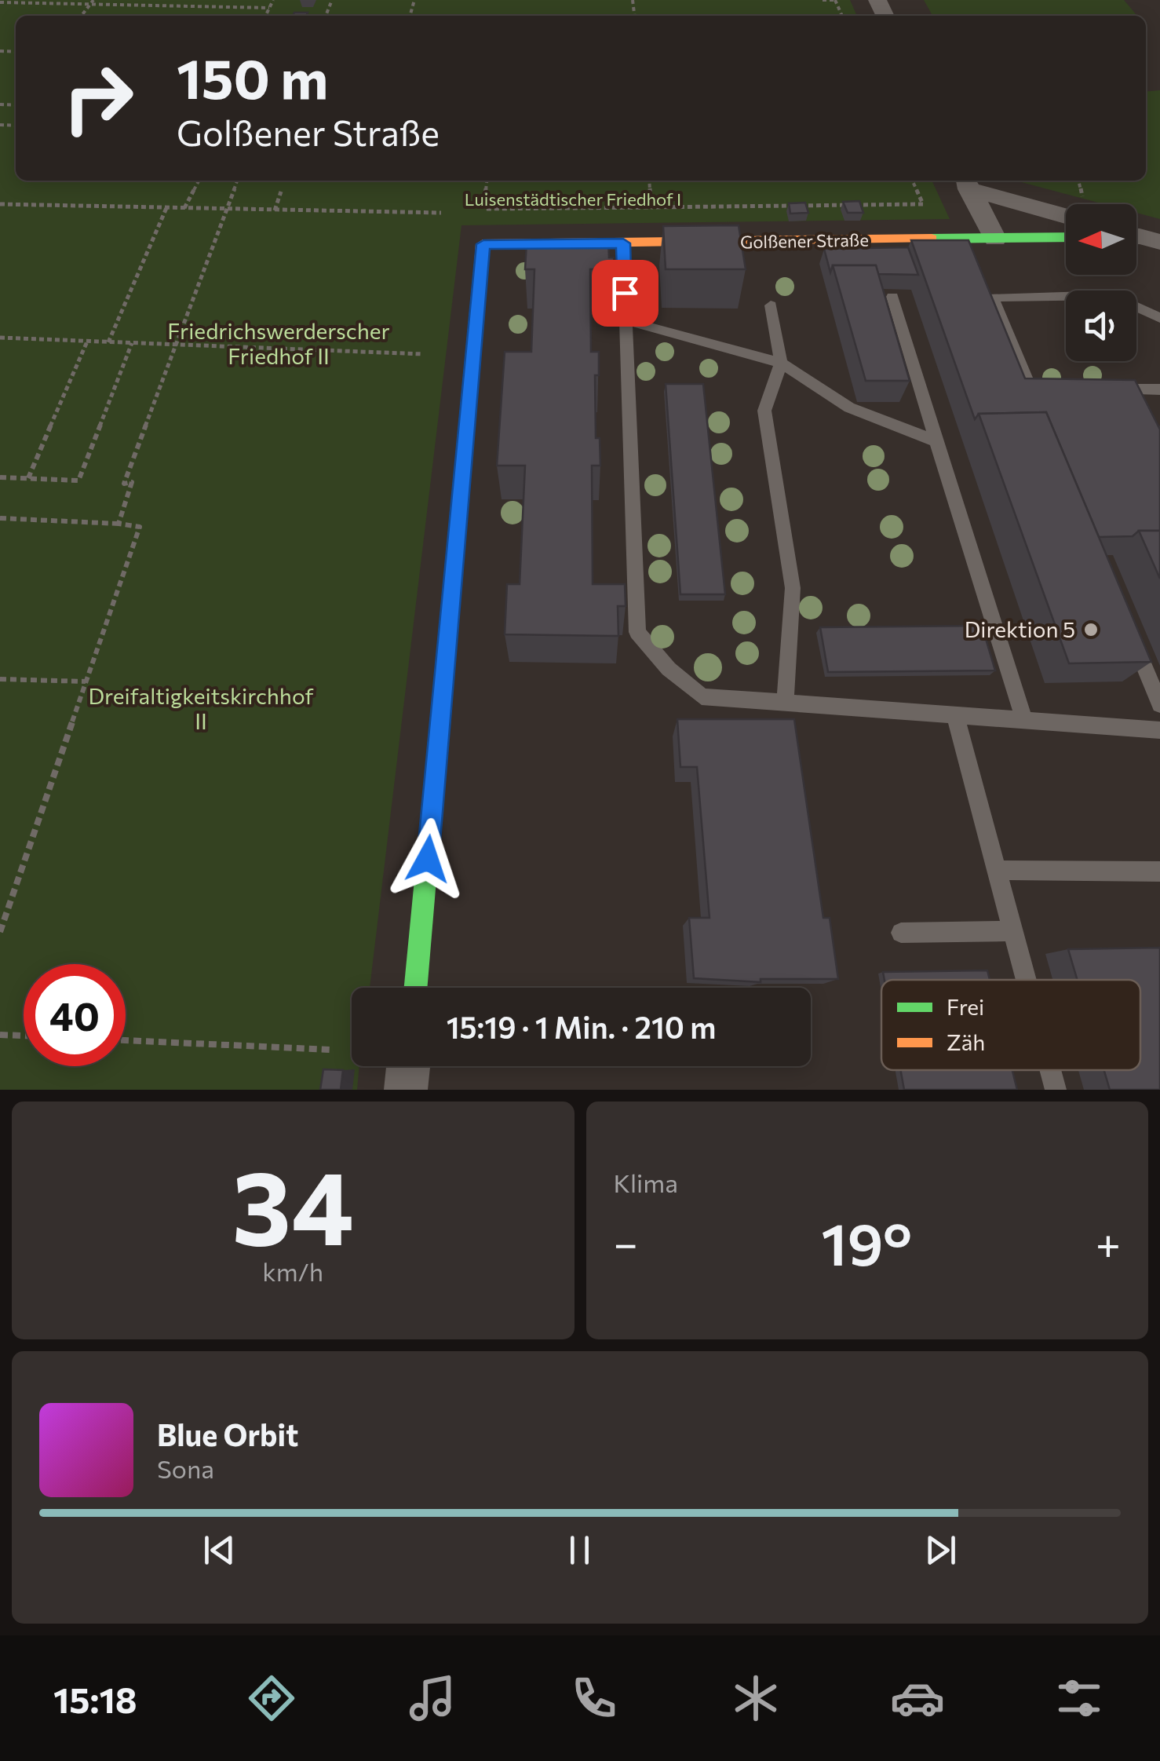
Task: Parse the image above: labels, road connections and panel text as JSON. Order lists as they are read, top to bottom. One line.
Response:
{"streets":{"street":["Golßener Straße"]},"parks":["Luisenstädtischer Friedhof I","Friedrichswerderscher Friedhof II","Dreifaltigkeitskirchhof II"],"places":["Direktion 5"],"legend":["Frei","Zäh"],"north":"left","page":{"turn":["150 m","Golßener Straße"],"limit":"40","trip":"15:19 · 1 Min. · 210 m","tile":[["34","km/h"],"Klima"],"heat":["−","19°","+"],"song":["Blue Orbit","Sona"],"tabs":"15:18"}}
